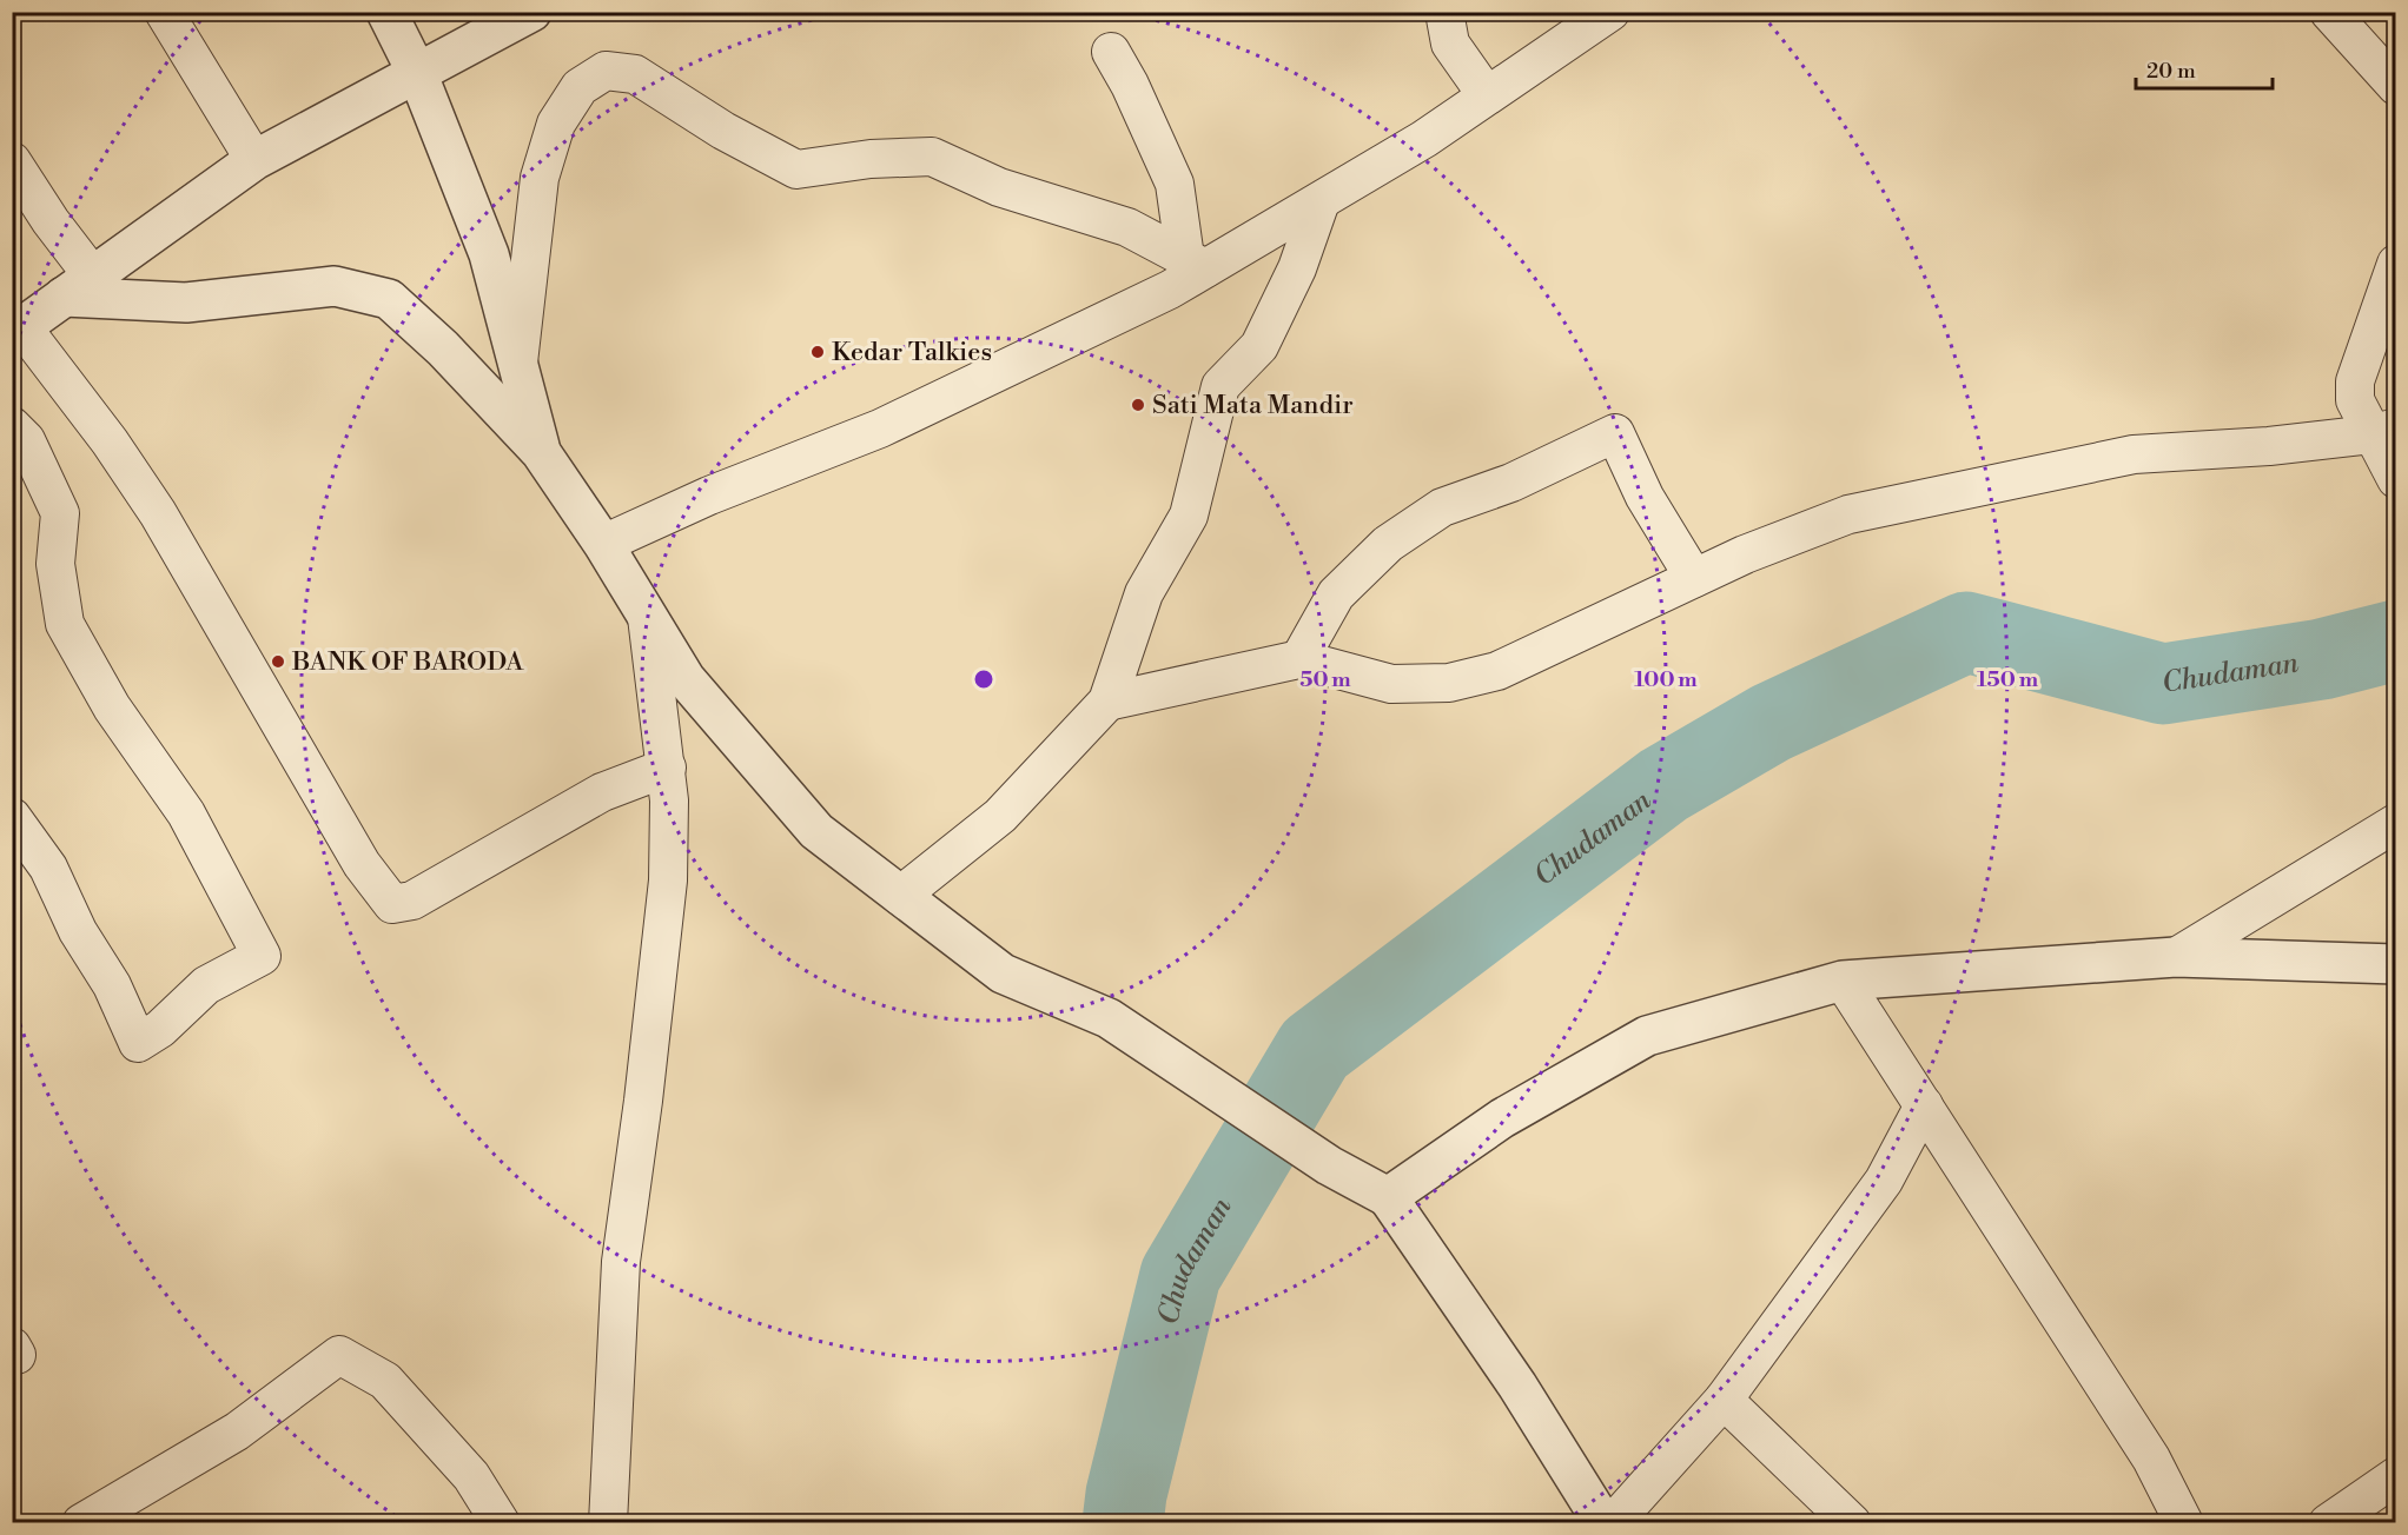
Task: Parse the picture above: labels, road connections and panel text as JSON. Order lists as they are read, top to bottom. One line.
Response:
{"water":["Chudaman"],"places":["Kedar Talkies","Sati Mata Mandir","BANK OF BARODA"],"scale_bar":"20 m","rings":["50 m","100 m","150 m"]}
